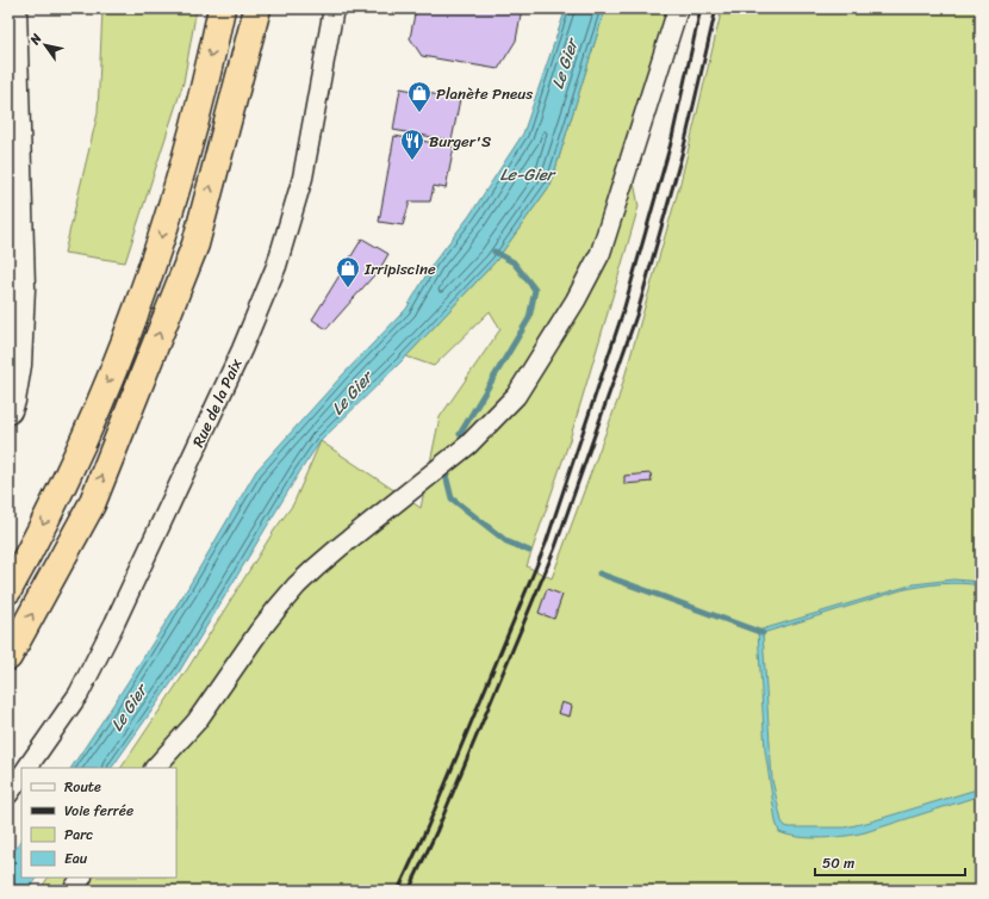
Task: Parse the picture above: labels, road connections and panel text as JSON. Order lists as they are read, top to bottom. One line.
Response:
{"streets":{"street":["Rue de la Paix"]},"water":["Le Gier","Le-Gier"],"places":{"shop":["Planète Pneus","Irripiscine"],"restaurant":["Burger'S"]},"legend":["Route","Voie ferrée","Parc","Eau"],"scale_bar":"50 m","north":"top left"}
